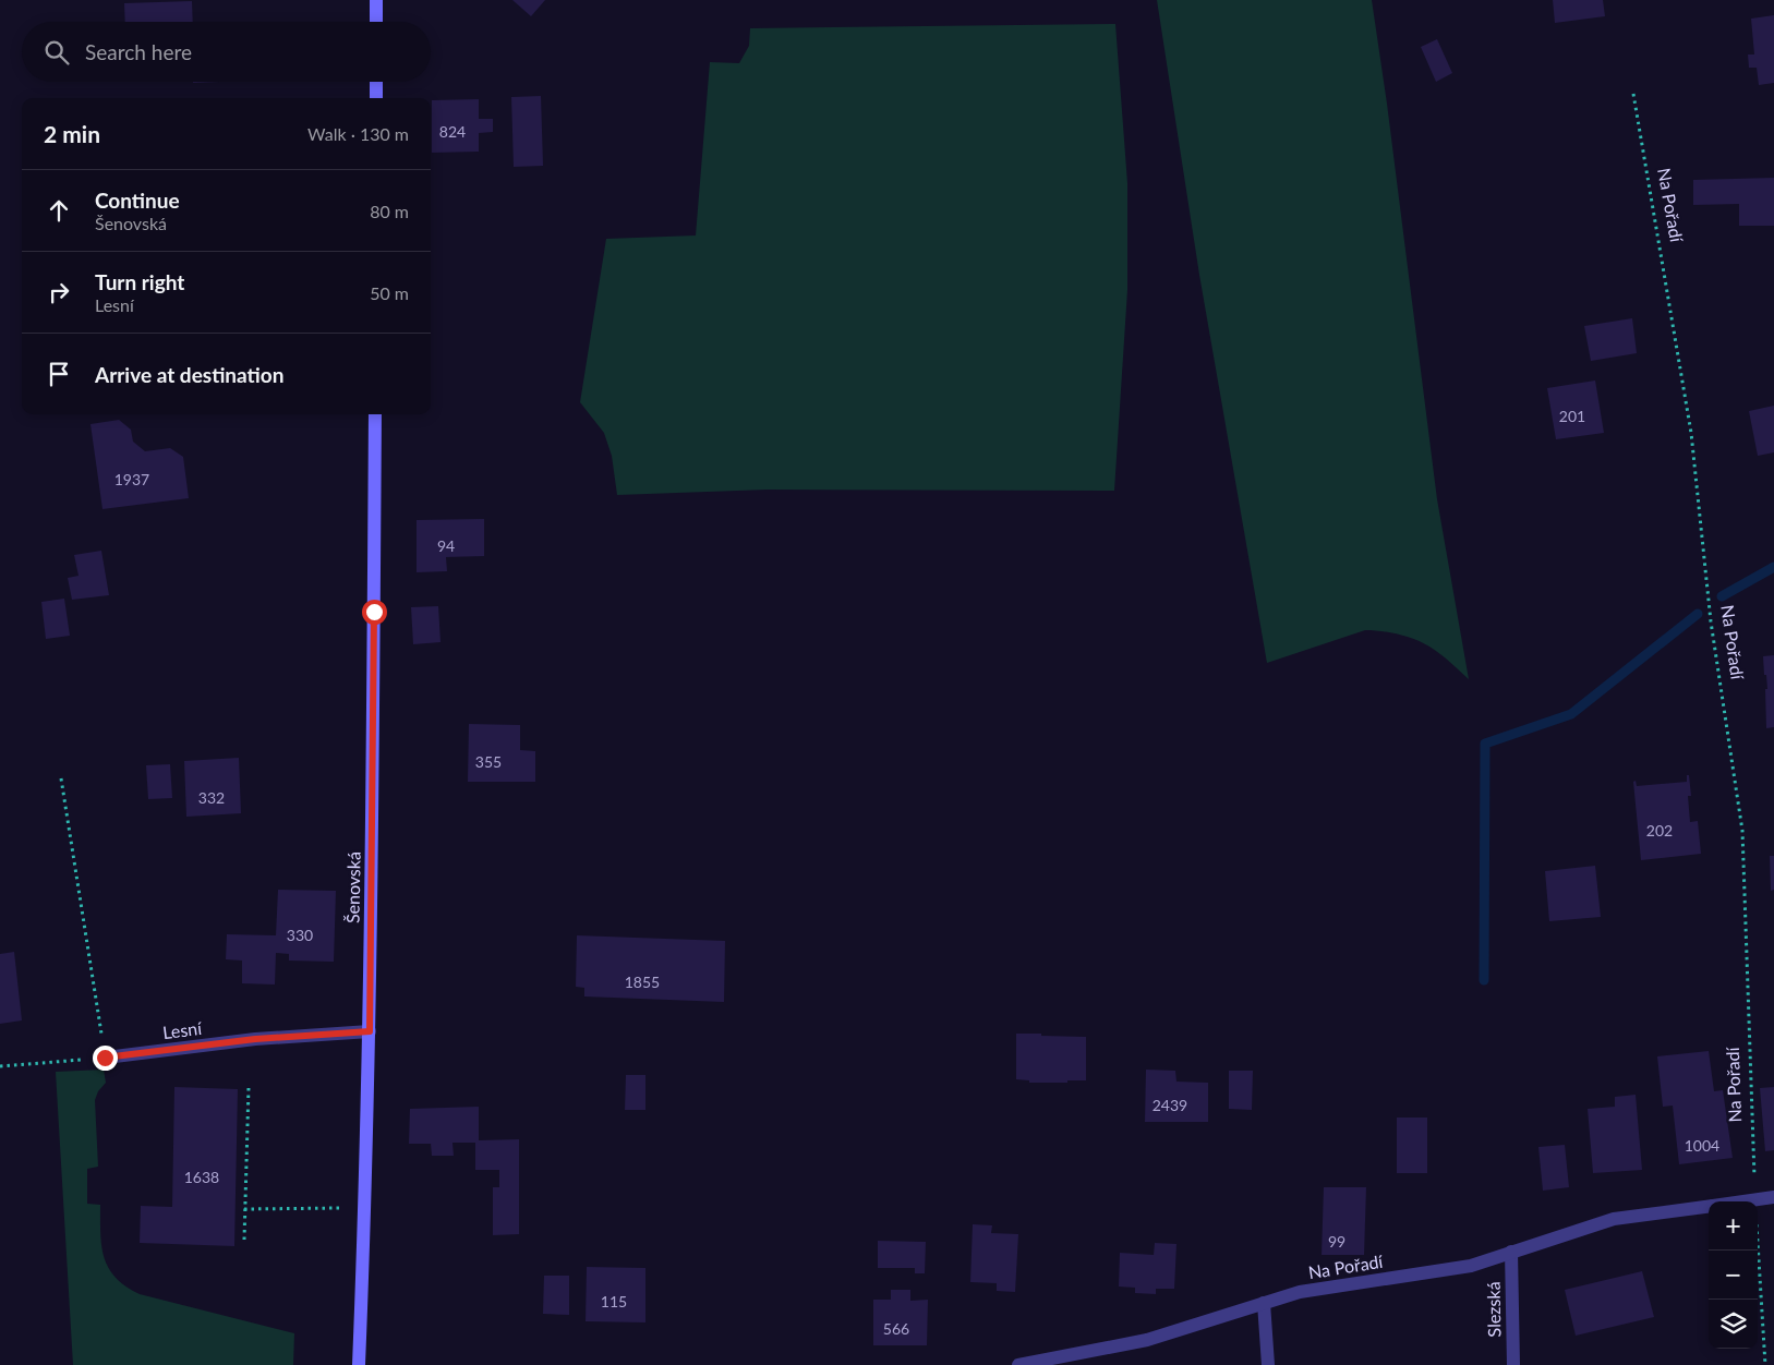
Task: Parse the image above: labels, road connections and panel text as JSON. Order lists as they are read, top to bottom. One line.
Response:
{"streets":{"main road":["Šenovská"],"street":["Na Pořadí","Lesní","Slezská"]},"crossings":[["Na Pořadí","Slezská"],["Šenovská","Lesní"]],"house_numbers":["824","201","1937","94","355","332","202","330","1855","2439","1004","1638","99","115","566"],"page":{"search":"Search here","heading":["2 min","Walk · 130 m"],"list":[["Continue","Šenovská","80 m"],["Turn right","Lesní","50 m"],"Arrive at destination"],"map_buttons":["+","−"]}}
